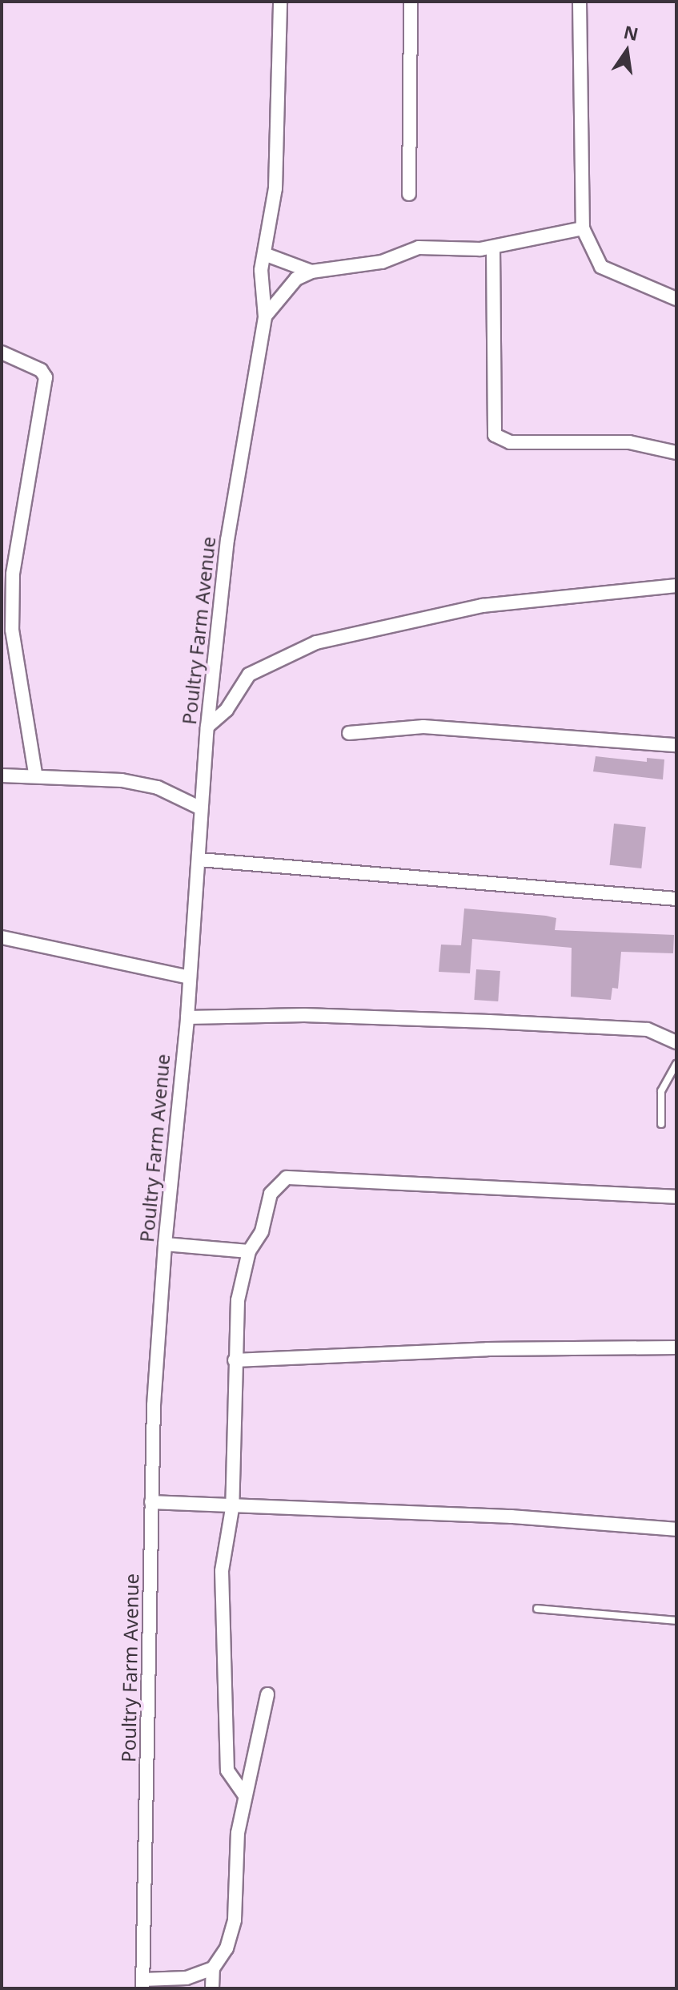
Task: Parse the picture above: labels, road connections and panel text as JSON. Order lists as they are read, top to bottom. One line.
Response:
{"streets":{"street":["Poultry Farm Avenue"]},"north":"top"}
